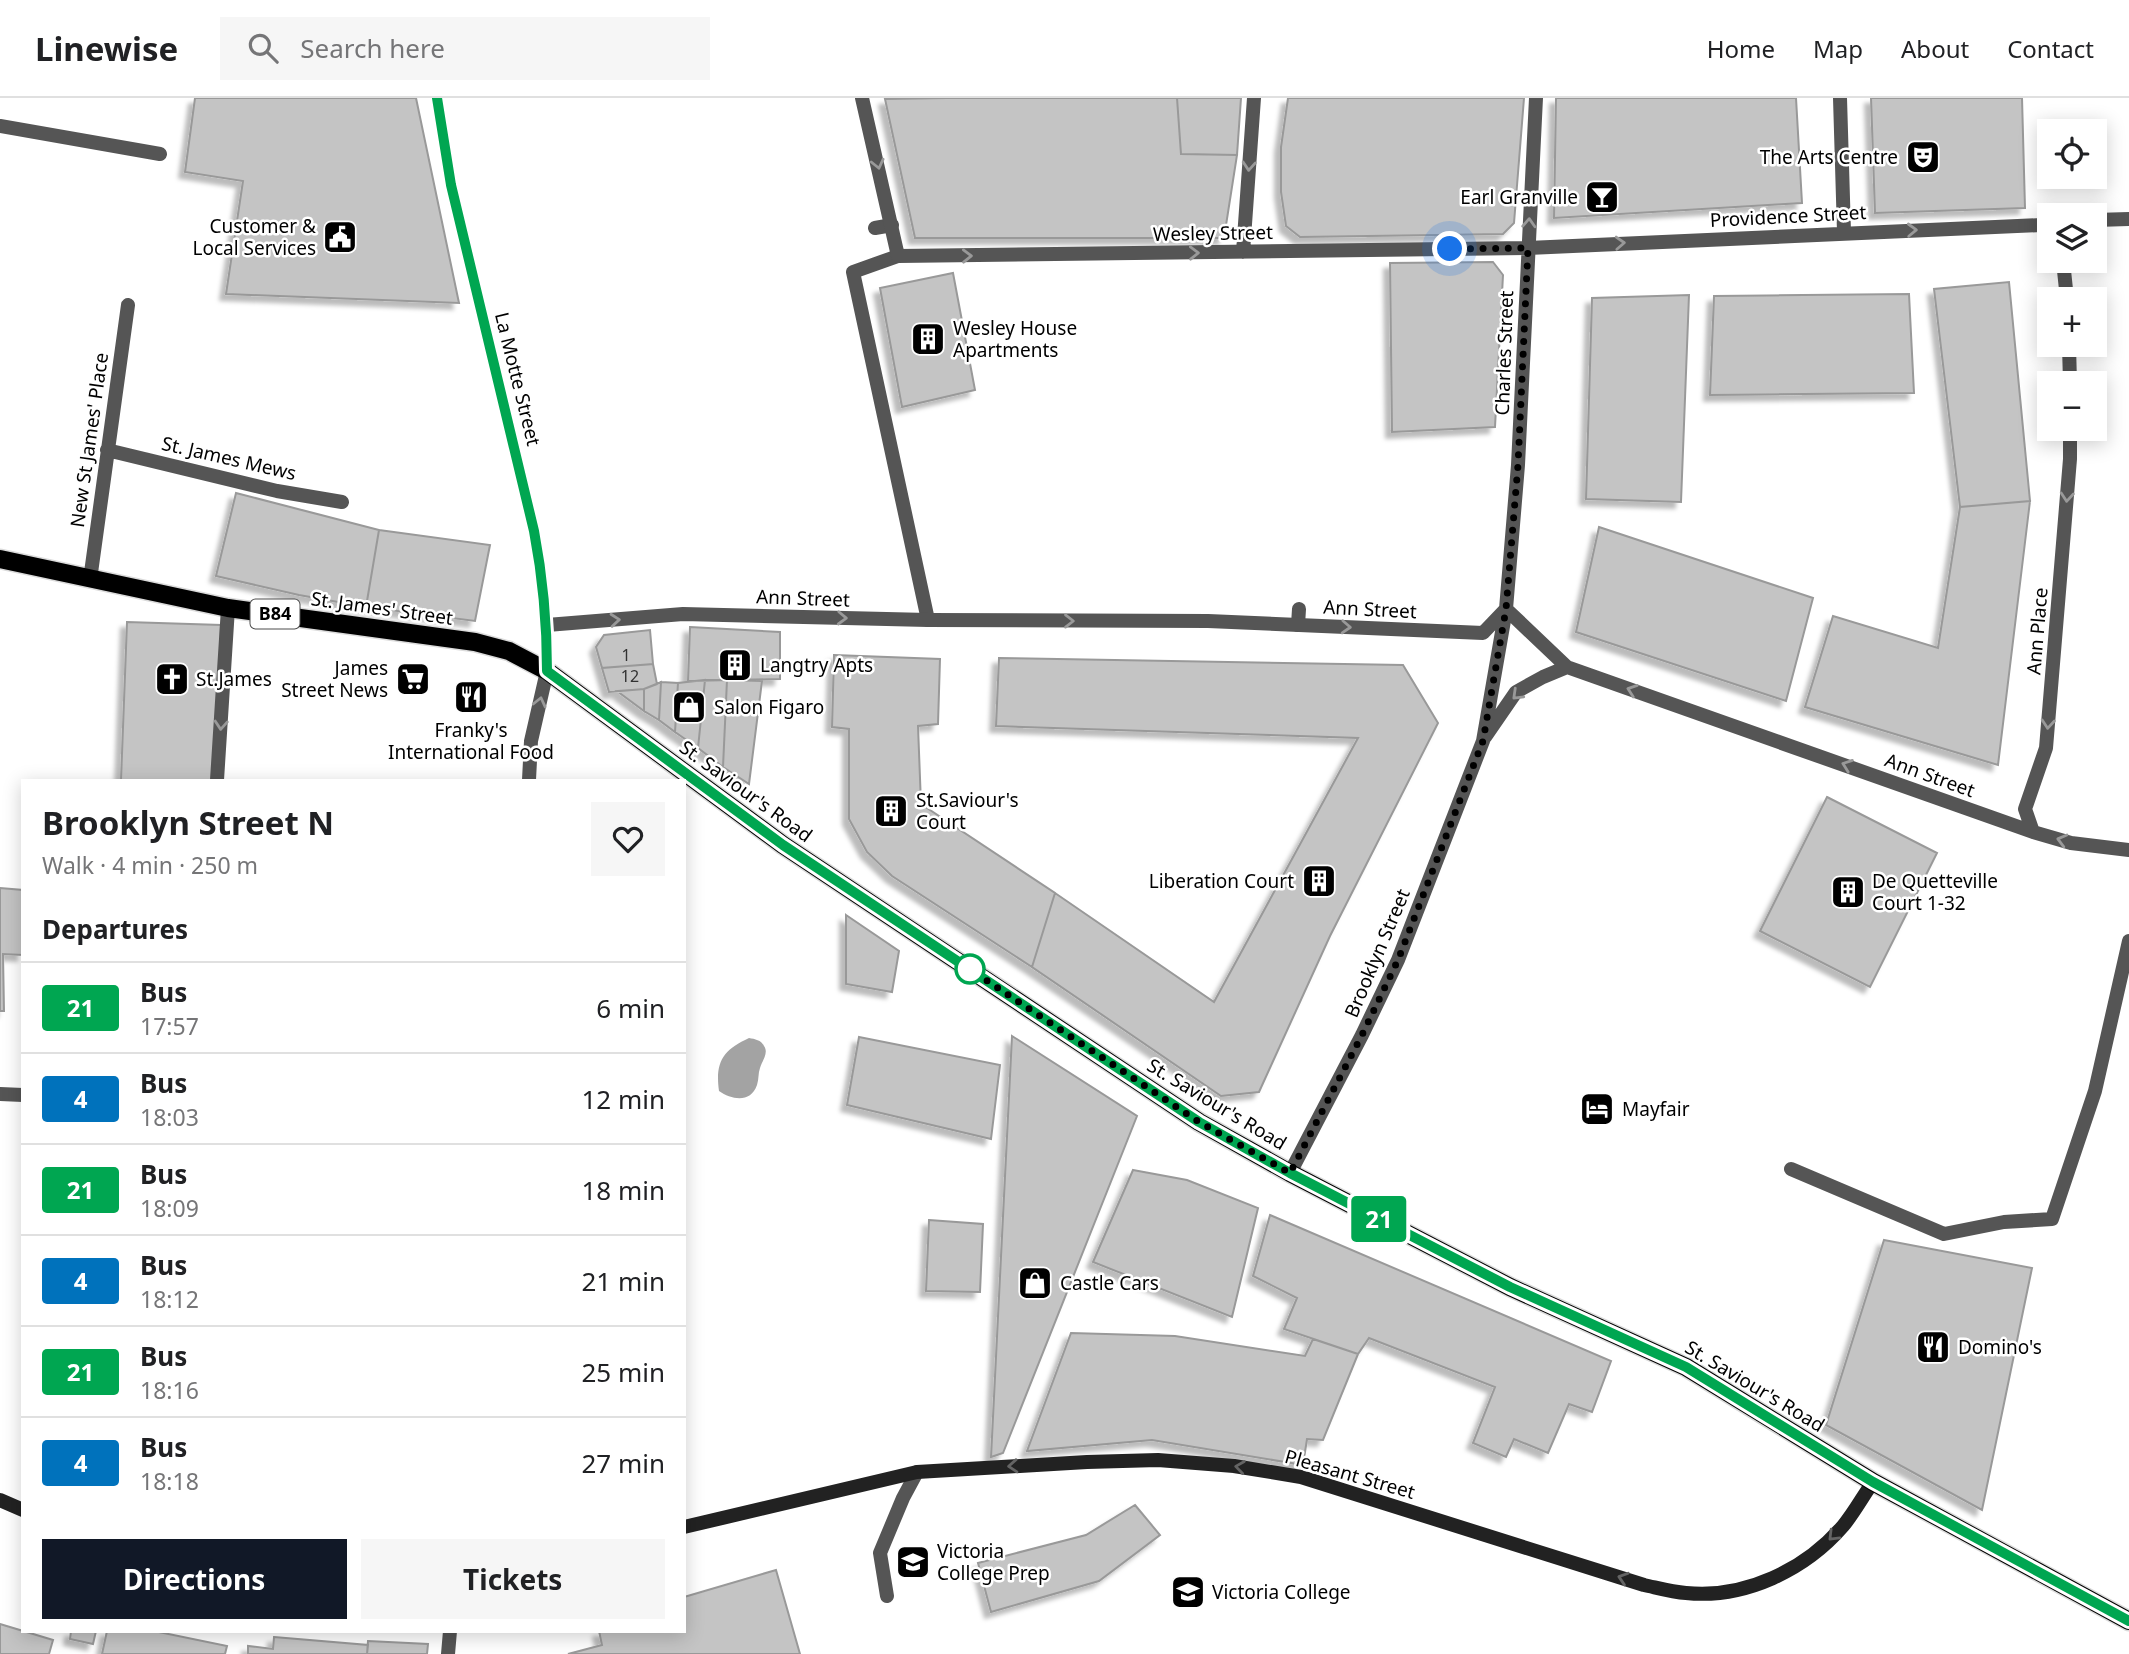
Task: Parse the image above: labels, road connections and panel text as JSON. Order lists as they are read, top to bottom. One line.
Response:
{"streets":{"main road":["La Motte Street","St. James' Street","B84","St. Saviour's Road","Pleasant Street"],"street":["Providence Street","Wesley Street","Charles Street","New St James' Place","St. James Mews","Ann Street","Ann Place","Brooklyn Street"]},"crossings":[["Providence Street","Wesley Street"],["Providence Street","Charles Street"],["Wesley Street","Charles Street"],["Wesley Street","Ann Street"],["Charles Street","Ann Street"],["Charles Street","Brooklyn Street"],["La Motte Street","Ann Street"],["La Motte Street","St. James' Street"],["La Motte Street","St. Saviour's Road"],["New St James' Place","St. James Mews"],["New St James' Place","St. James' Street"],["Ann Street","Ann Place"],["Ann Street","Brooklyn Street"],["St. James' Street","St. Saviour's Road"],["St. Saviour's Road","Brooklyn Street"],["St. Saviour's Road","Pleasant Street"]],"one_way":["Providence Street","Ann Place","Pleasant Street"],"places":{"theatre":["The Arts Centre"],"bar":["Earl Granville"],"public building":["Customer & Local Services"],"building":["Wesley House Apartments","Langtry Apts","St.Saviour's Court","Liberation Court","De Quetteville Court 1-32"],"church":["St.James"],"supermarket":["James Street News"],"restaurant":["Franky's International Food","Domino's"],"shop":["Salon Figaro","Castle Cars"],"hotel":["Mayfair"],"school or university":["Victoria College Prep","Victoria College"]},"lines":["bus line 21"],"house_numbers":["1","12"],"page":{"header":"Linewise","search":"Search here","nav":["Home","Map","About","Contact"],"on_map":"21","map_buttons":["+","−"],"heading":[["Brooklyn Street N","Walk · 4 min · 250 m"],"Departures"],"list":[{"mark":"21","name":"Bus","note":"17:57","value":"6 min"},{"mark":"4","name":"Bus","note":"18:03","value":"12 min"},{"mark":"21","name":"Bus","note":"18:09","value":"18 min"},{"mark":"4","name":"Bus","note":"18:12","value":"21 min"},{"mark":"21","name":"Bus","note":"18:16","value":"25 min"},{"mark":"4","name":"Bus","note":"18:18","value":"27 min"}],"buttons":["Directions","Tickets"]}}
